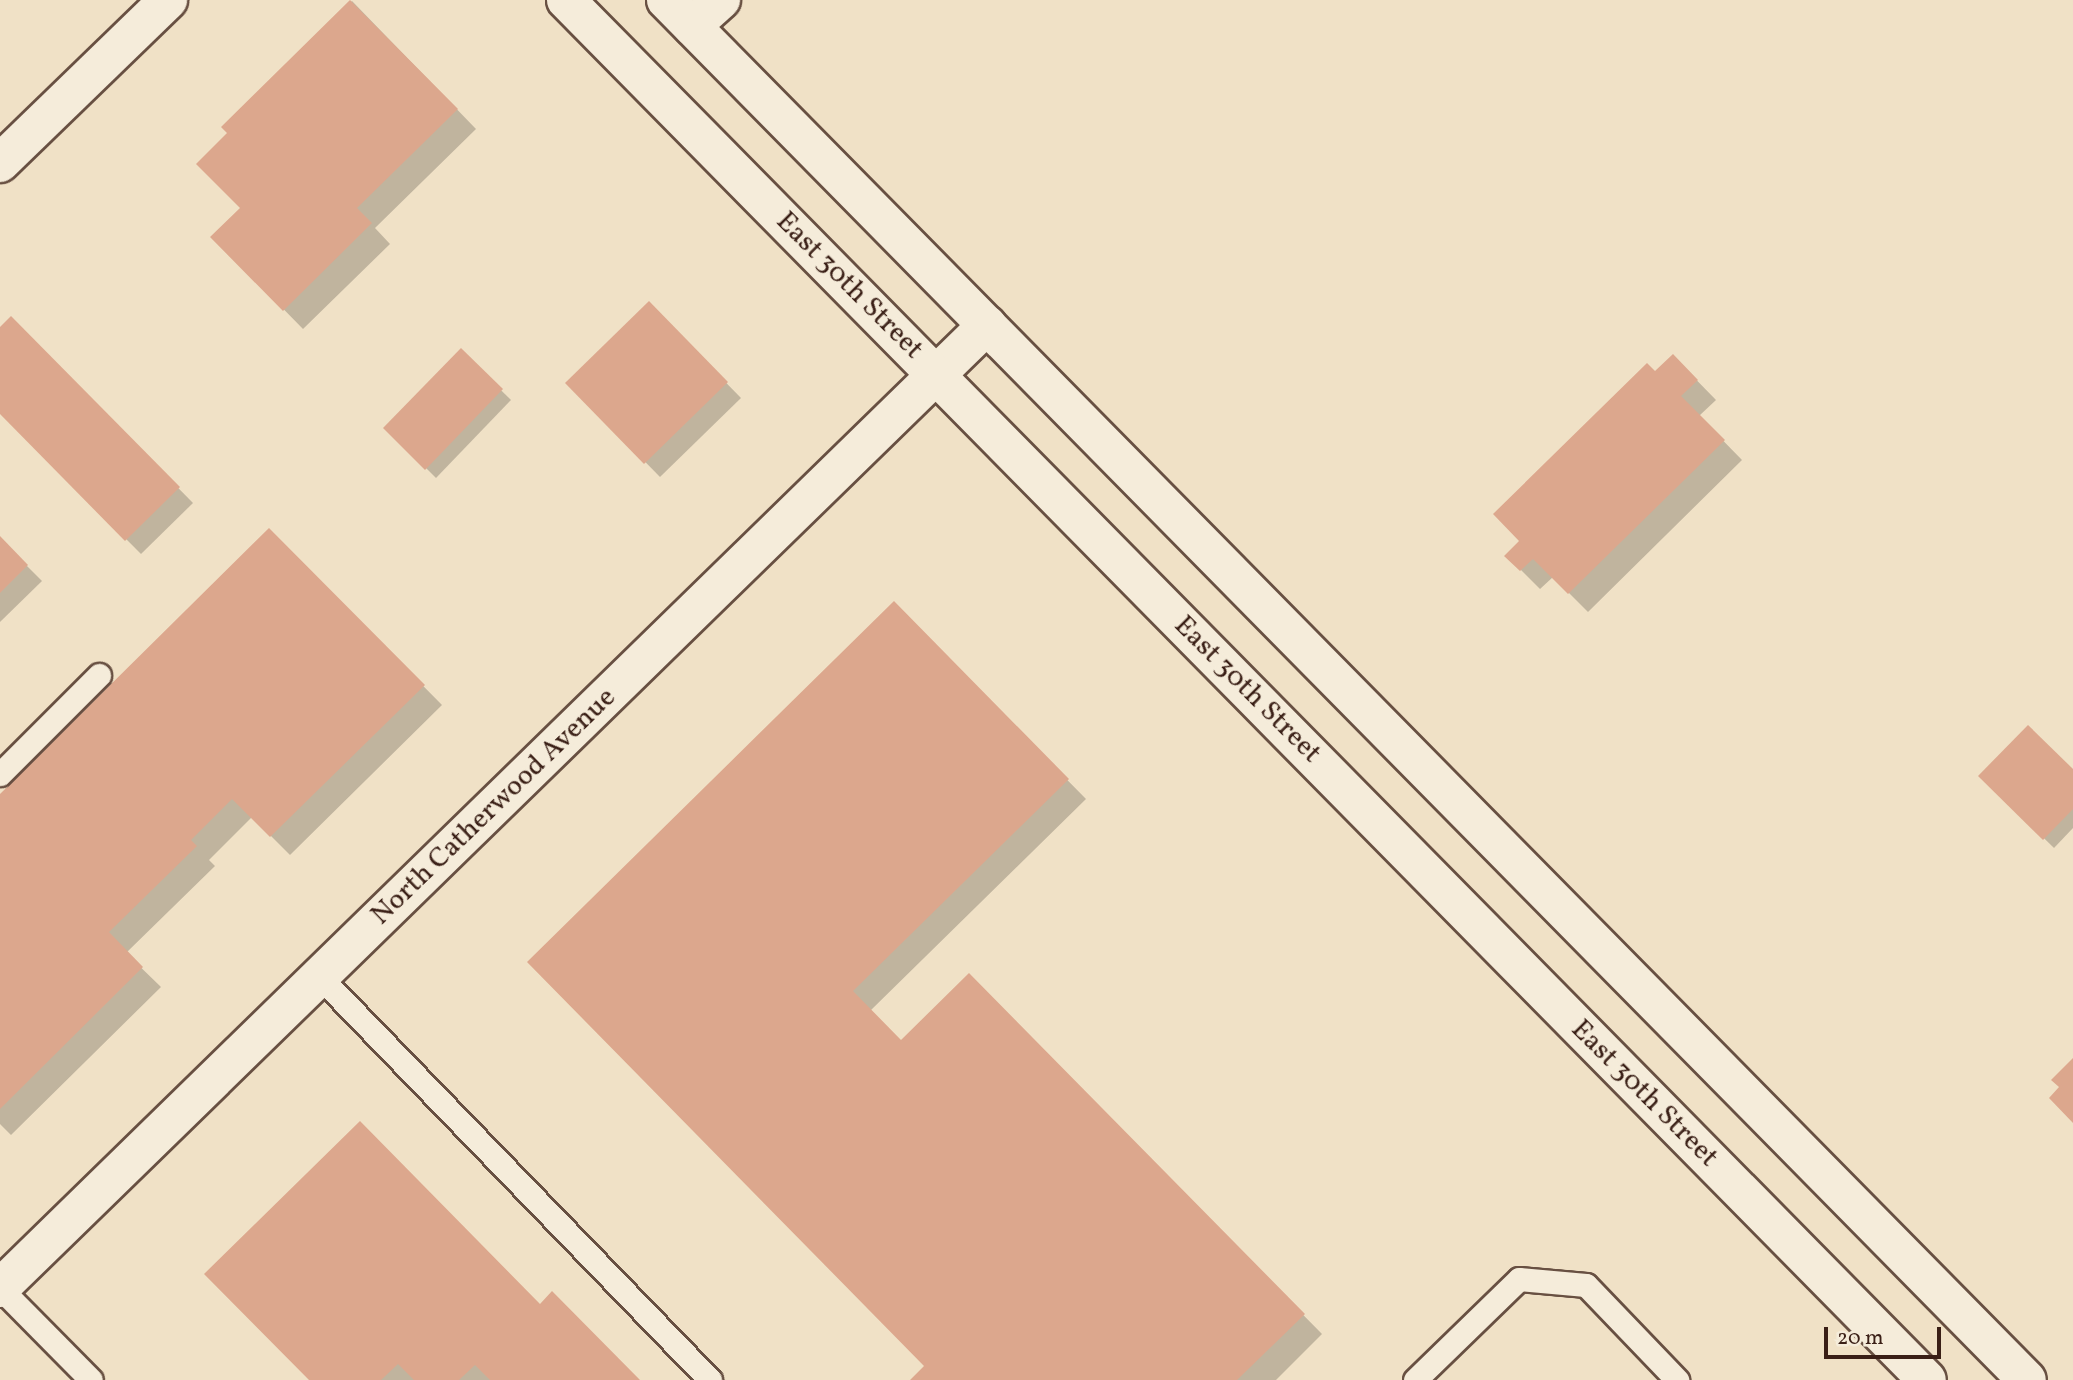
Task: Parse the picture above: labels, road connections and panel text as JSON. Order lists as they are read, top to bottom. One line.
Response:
{"streets":{"main road":["East 30th Street","North Catherwood Avenue"]},"crossings":[["East 30th Street","North Catherwood Avenue"]],"scale_bar":"20 m"}
